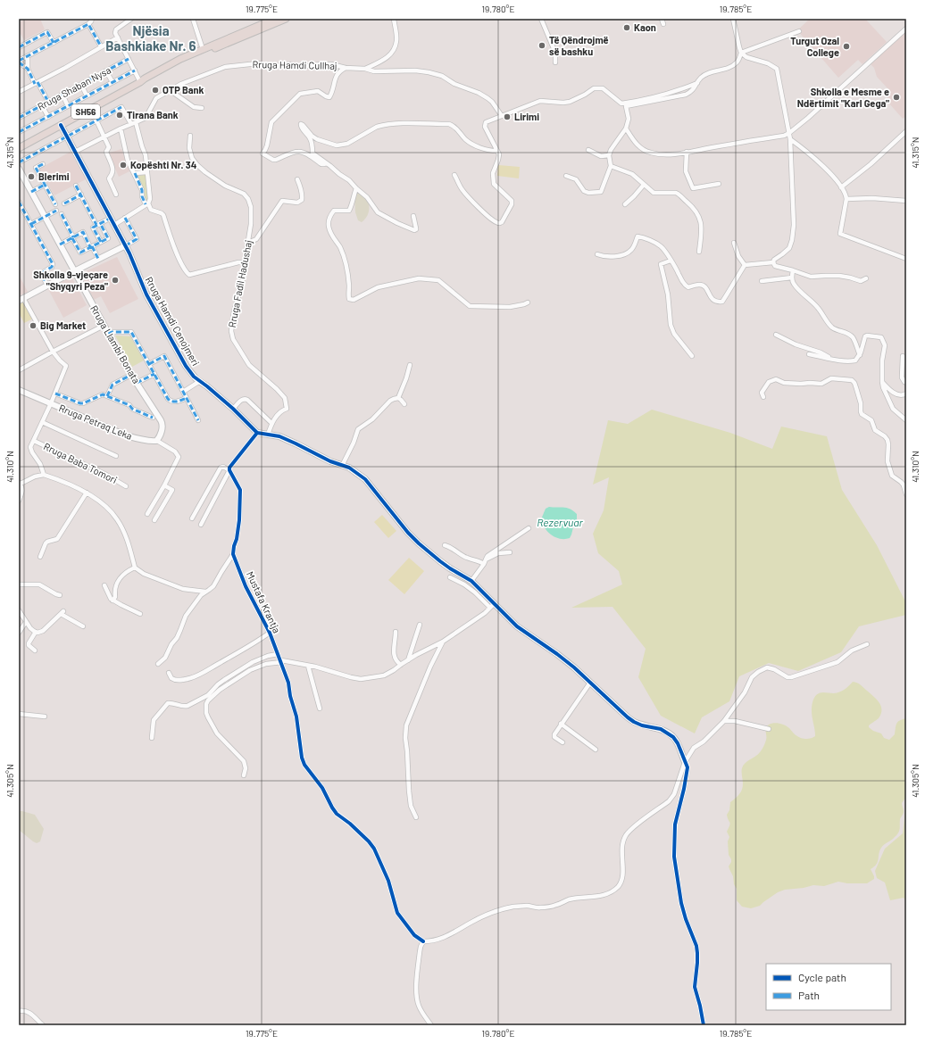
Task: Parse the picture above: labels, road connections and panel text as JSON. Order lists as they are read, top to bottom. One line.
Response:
{"streets":{"main road":["SH56"],"street":["Rruga Hamdi Cullhaj","Rruga Shaban Nysa","Rruga Fadil Hadushaj","Rruga Hamdi Cenojmeri","Rruga Llambi Bonata","Rruga Petraq Leka","Rruga Baba Tomori","Mustafa Krantja"]},"crossings":[["Rruga Hamdi Cullhaj","Rruga Hamdi Cenojmeri"],["SH56","Rruga Hamdi Cenojmeri"],["Rruga Llambi Bonata","Rruga Petraq Leka"]],"districts":["Njësia Bashkiake Nr. 6"],"water":["Rezervuar"],"places":["Kaon","Të Qëndrojmë së bashku","Turgut Ozal College","OTP Bank","Shkolla e Mesme e Ndërtimit \"Karl Gega\"","Tirana Bank","Lirimi","Kopështi Nr. 34","Blerimi","Shkolla 9-vjeçare \"Shyqyri Peza\"","Big Market"],"legend":["Cycle path","Path"],"coordinates":["19.775°E","19.780°E","19.785°E","41.315°N","41.310°N","41.305°N"]}
